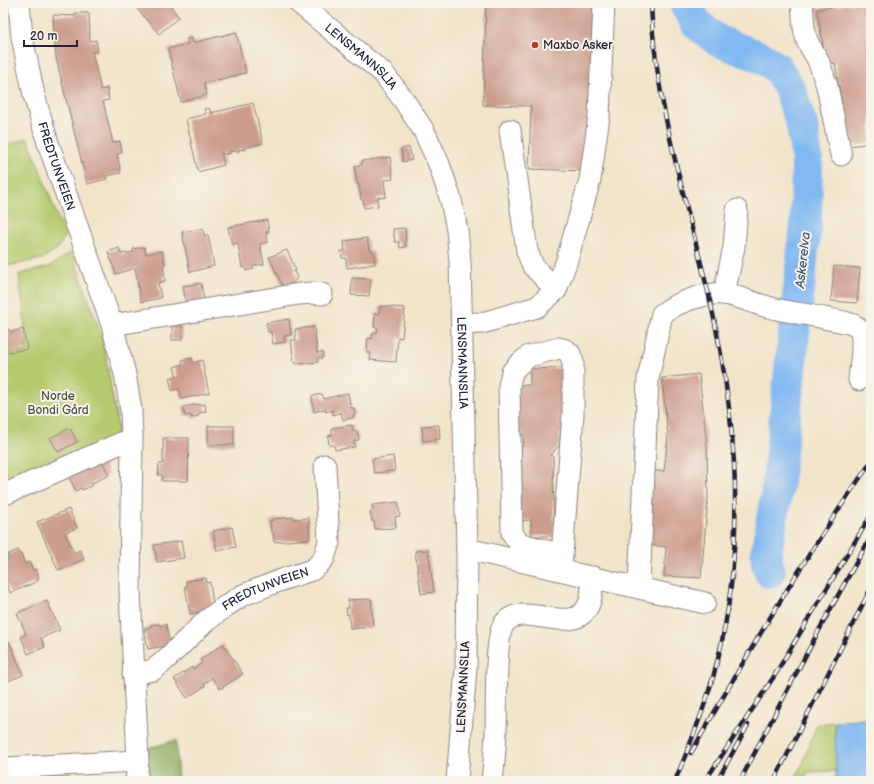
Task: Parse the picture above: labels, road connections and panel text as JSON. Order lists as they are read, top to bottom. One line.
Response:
{"streets":{"street":["LENSMANNSLIA","FREDTUNVEIEN"]},"water":["Askerelva"],"parks":["Norde Bondi Gård"],"places":["Maxbo Asker"],"scale_bar":"20 m"}
